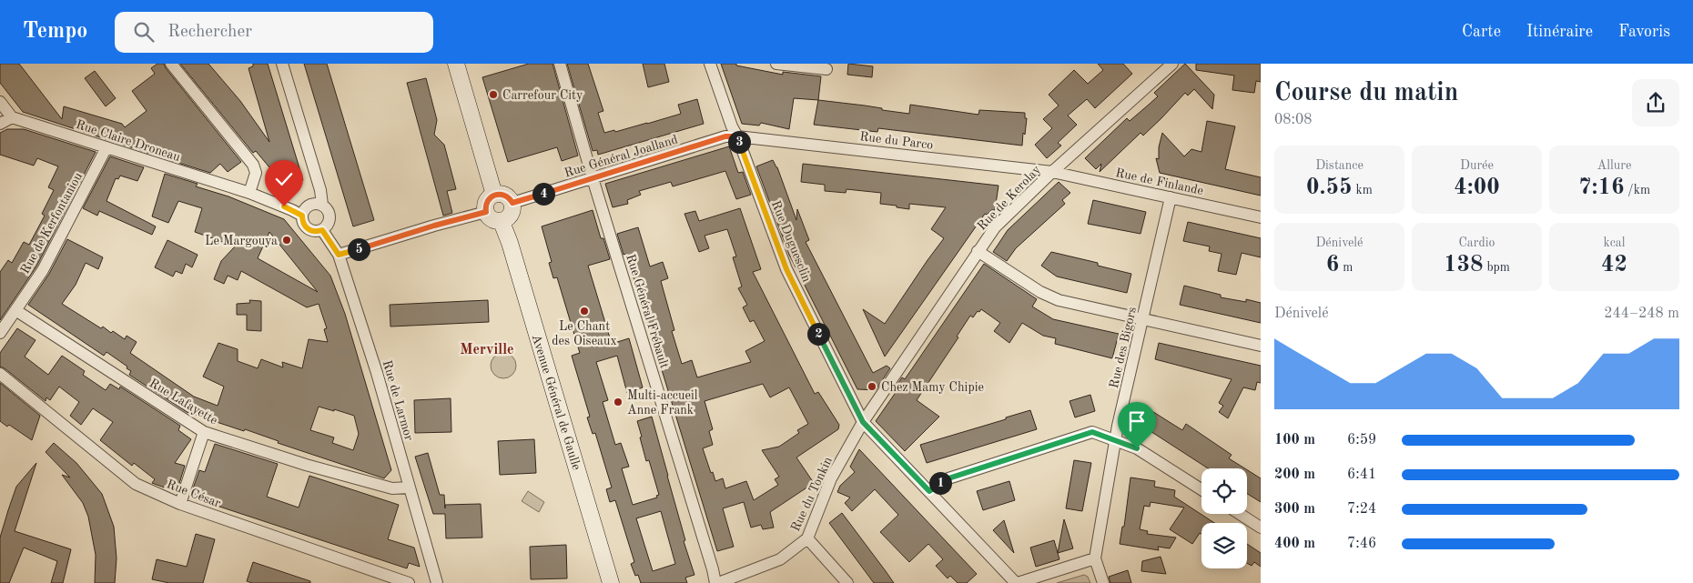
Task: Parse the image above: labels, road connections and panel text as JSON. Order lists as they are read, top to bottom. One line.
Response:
{"streets":{"main road":["Avenue Général de Gaulle"],"street":["Rue Claire Droneau","Rue du Parco","Rue Général Joalland","Rue de Finlande","Rue de Kerolay","Rue de Kerfontaniou","Rue Duguesclin","Rue Général Frébault","Rue des Bigors","Rue de Larmor","Rue Lafayette","Rue César","Rue du Tonkin"]},"crossings":[["Rue Claire Droneau","Rue de Kerfontaniou"],["Rue du Parco","Rue Général Joalland"],["Rue du Parco","Rue de Finlande"],["Rue du Parco","Rue de Kerolay"],["Rue du Parco","Rue Duguesclin"],["Rue Général Joalland","Rue Duguesclin"],["Rue Général Joalland","Rue Général Frébault"],["Rue Général Joalland","Avenue Général de Gaulle"],["Rue de Finlande","Rue de Kerolay"],["Rue de Finlande","Rue des Bigors"],["Rue de Kerolay","Rue Duguesclin"],["Rue de Kerolay","Rue du Tonkin"],["Rue de Kerfontaniou","Rue Lafayette"],["Rue Duguesclin","Rue du Tonkin"],["Rue Général Frébault","Rue du Tonkin"],["Rue de Larmor","Rue Lafayette"]],"districts":["Merville"],"places":["Carrefour City","Le Margouya","Le Chant des Oiseaux","Chez Mamy Chipie","Multi-accueil Anne Frank"],"page":{"header":"Tempo","search":"Rechercher","nav":["Carte","Itinéraire","Favoris"],"heading":["Course du matin","08:08"],"pins":["3","4","5","2","1"],"stats":[["Distance","0.55 km"],["Durée","4:00"],["Allure","7:16 /km"],["Dénivelé","6 m"],["Cardio","138 bpm"],["kcal","42"]],"chart":["Dénivelé","244–248 m"],"list":[{"name":"100 m","note":"6:59"},{"name":"200 m","note":"6:41"},{"name":"300 m","note":"7:24"},{"name":"400 m","note":"7:46"}]}}
